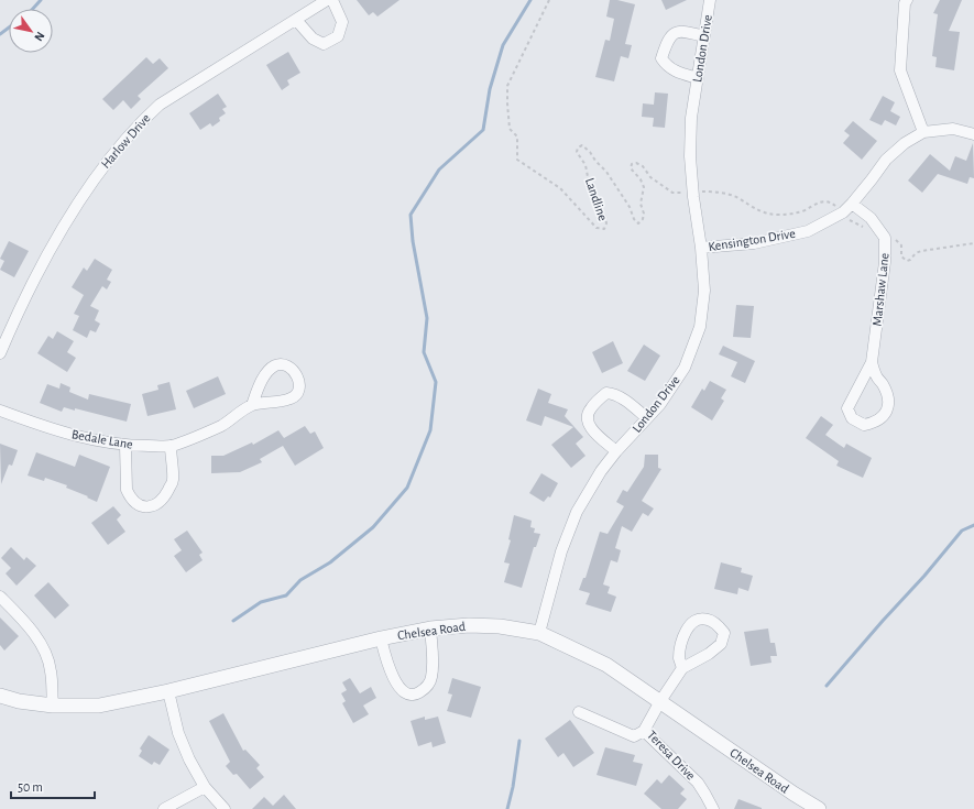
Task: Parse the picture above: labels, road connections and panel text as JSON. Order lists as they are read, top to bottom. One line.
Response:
{"streets":{"street":["London Drive","Harlow Drive","Kensington Drive","Marshaw Lane","Bedale Lane","Chelsea Road","Teresa Drive"],"path":["Landline"]},"crossings":[["London Drive","Kensington Drive"],["London Drive","Chelsea Road"],["Kensington Drive","Marshaw Lane"],["Chelsea Road","Teresa Drive"]],"scale_bar":"50 m","north":"bottom right"}
